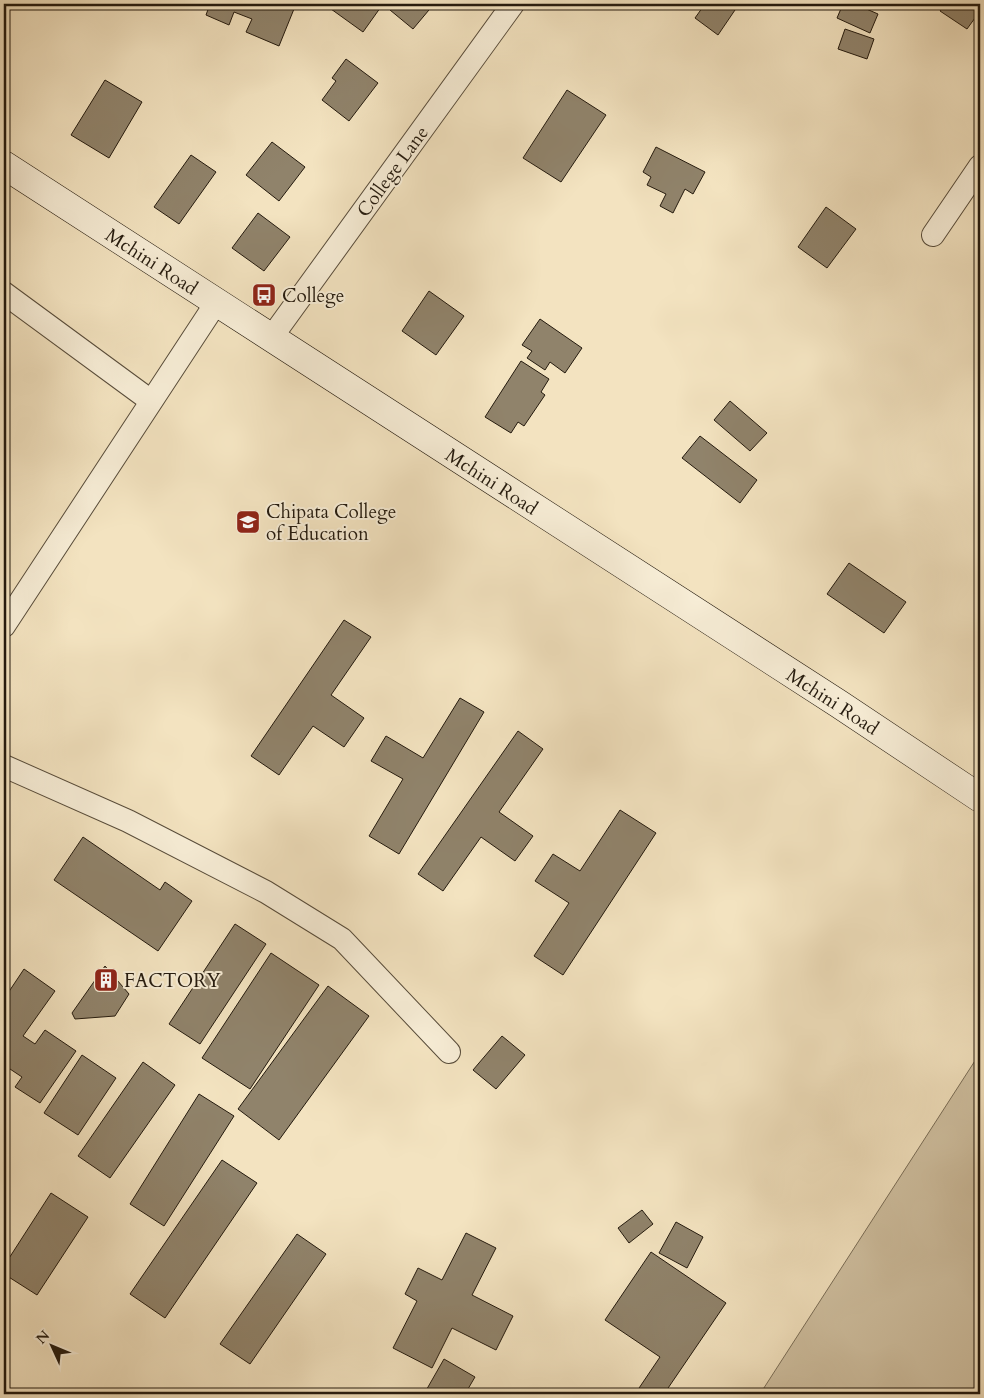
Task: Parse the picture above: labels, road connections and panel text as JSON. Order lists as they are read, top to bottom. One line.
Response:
{"streets":{"street":["College Lane","Mchini Road"]},"crossings":[["College Lane","Mchini Road"]],"places":{"bus stop":["College"],"school or university":["Chipata College of Education"],"building":["FACTORY"]},"north":"top left"}
